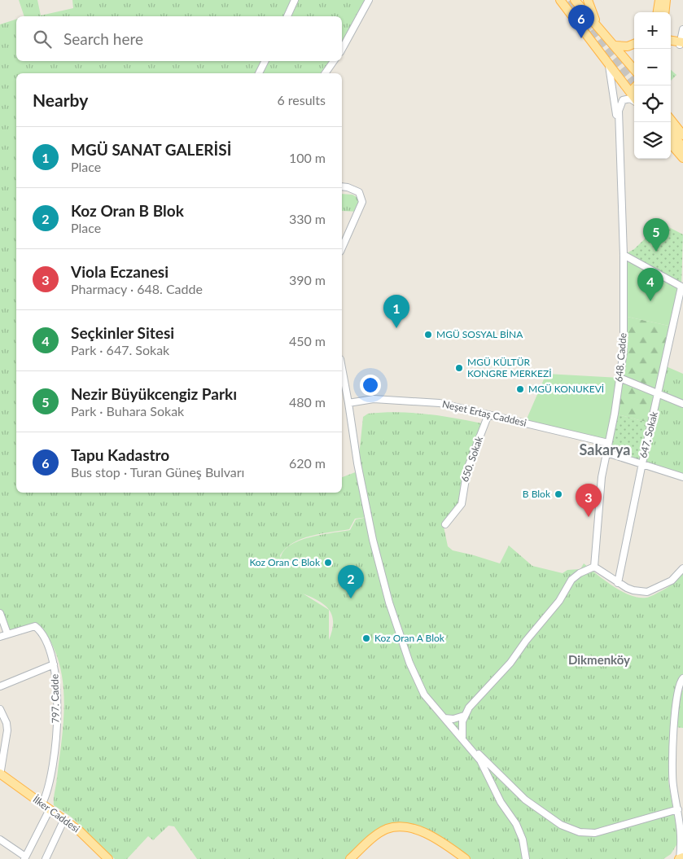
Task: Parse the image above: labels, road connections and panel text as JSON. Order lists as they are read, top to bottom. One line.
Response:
{"streets":{"main road":["İlker Caddesi"],"street":["648. Cadde","Neşet Ertaş Caddesi","647. Sokak","650. Sokak","797. Cadde"]},"crossings":[["648. Cadde","Neşet Ertaş Caddesi"],["Neşet Ertaş Caddesi","650. Sokak"],["797. Cadde","İlker Caddesi"]],"districts":["Sakarya","Dikmenköy"],"places":["MGÜ SOSYAL BİNA","MGÜ KÜLTÜR KONGRE MERKEZİ","MGÜ KONUKEVİ","B Blok","Koz Oran C Blok","Koz Oran A Blok"],"page":{"pins":["6","5","4","1","3","2"],"map_buttons":["+","−"],"search":"Search here","heading":["Nearby","6 results"],"list":[{"mark":"1","name":"MGÜ SANAT GALERİSİ","note":"Place","value":"100 m"},{"mark":"2","name":"Koz Oran B Blok","note":"Place","value":"330 m"},{"mark":"3","name":"Viola Eczanesi","note":"Pharmacy · 648. Cadde","value":"390 m"},{"mark":"4","name":"Seçkinler Sitesi","note":"Park · 647. Sokak","value":"450 m"},{"mark":"5","name":"Nezir Büyükcengiz Parkı","note":"Park · Buhara Sokak","value":"480 m"},{"mark":"6","name":"Tapu Kadastro","note":"Bus stop · Turan Güneş Bulvarı","value":"620 m"}]}}
